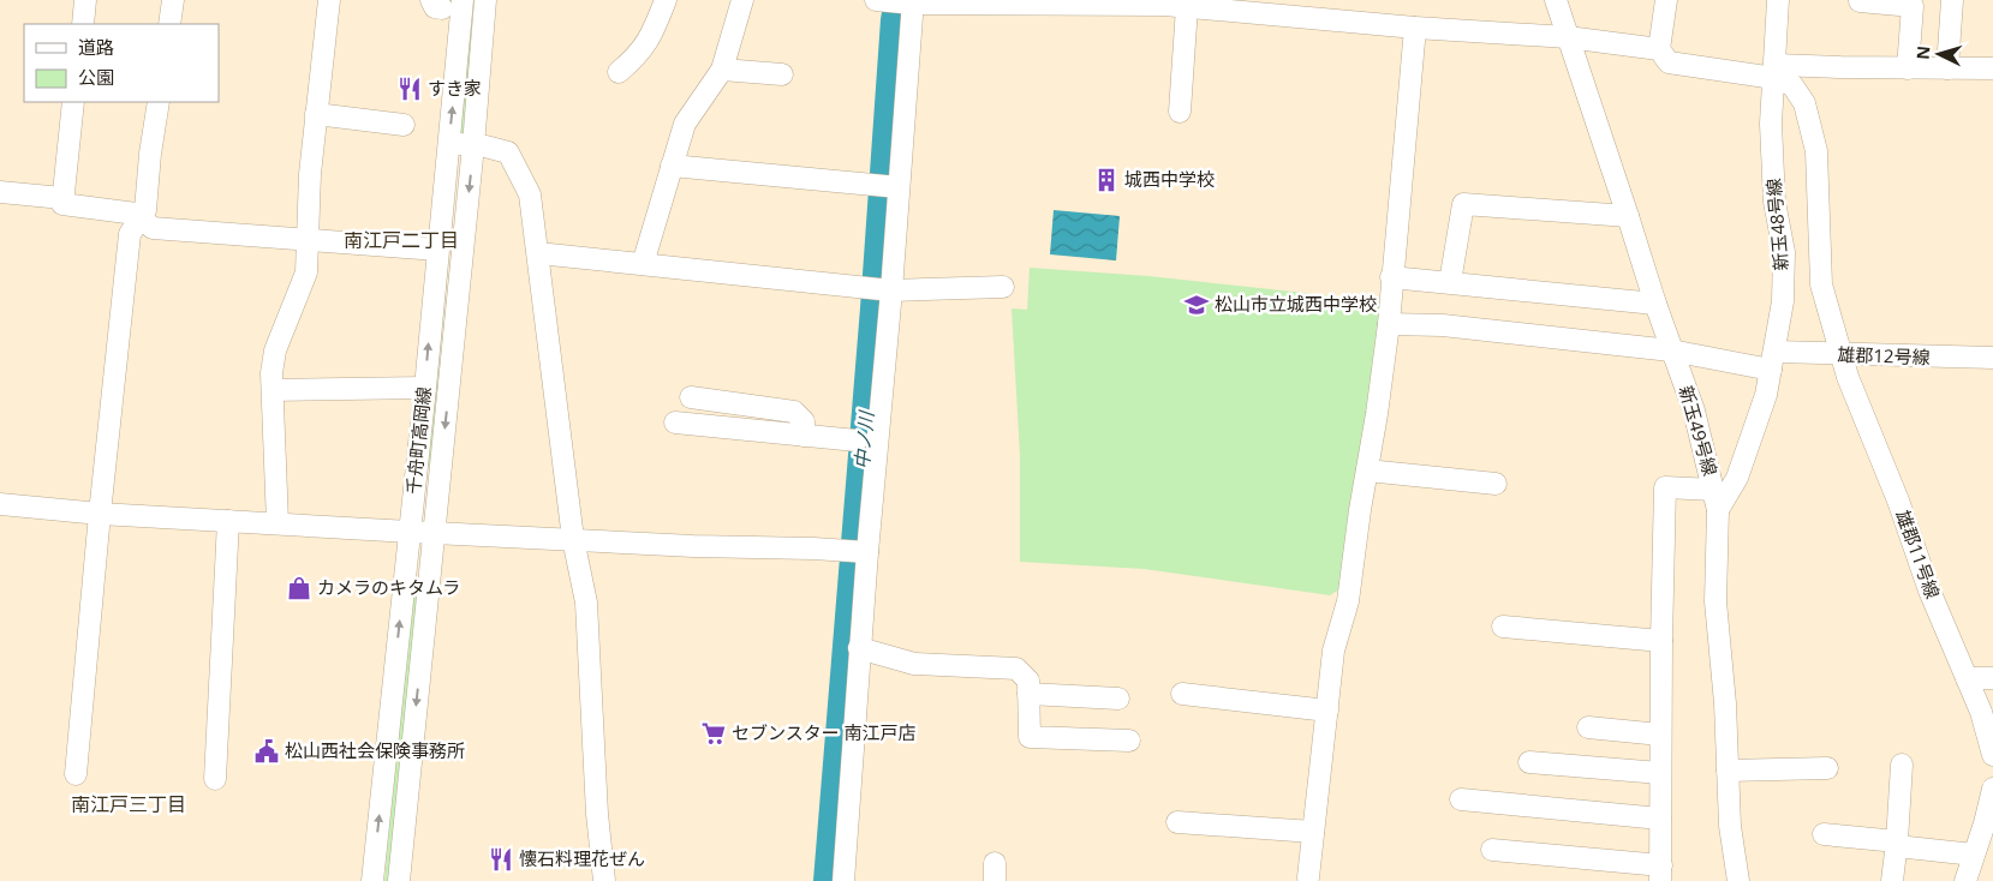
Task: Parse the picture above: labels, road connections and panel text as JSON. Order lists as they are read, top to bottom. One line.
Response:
{"streets":{"street":["新玉48号線","雄郡12号線","新玉49号線","千舟町高岡線","雄郡11号線"]},"crossings":[["新玉48号線","雄郡12号線"],["新玉48号線","新玉49号線"],["新玉48号線","雄郡11号線"],["雄郡12号線","新玉49号線"],["雄郡12号線","雄郡11号線"]],"districts":["南江戸二丁目","南江戸三丁目"],"water":["中ノ川"],"places":{"restaurant":["すき家","懐石料理花ぜん"],"building":["城西中学校"],"school or university":["松山市立城西中学校"],"shop":["カメラのキタムラ"],"supermarket":["セブンスター 南江戸店"],"public building":["松山西社会保険事務所"]},"legend":["道路","公園"],"north":"left"}
